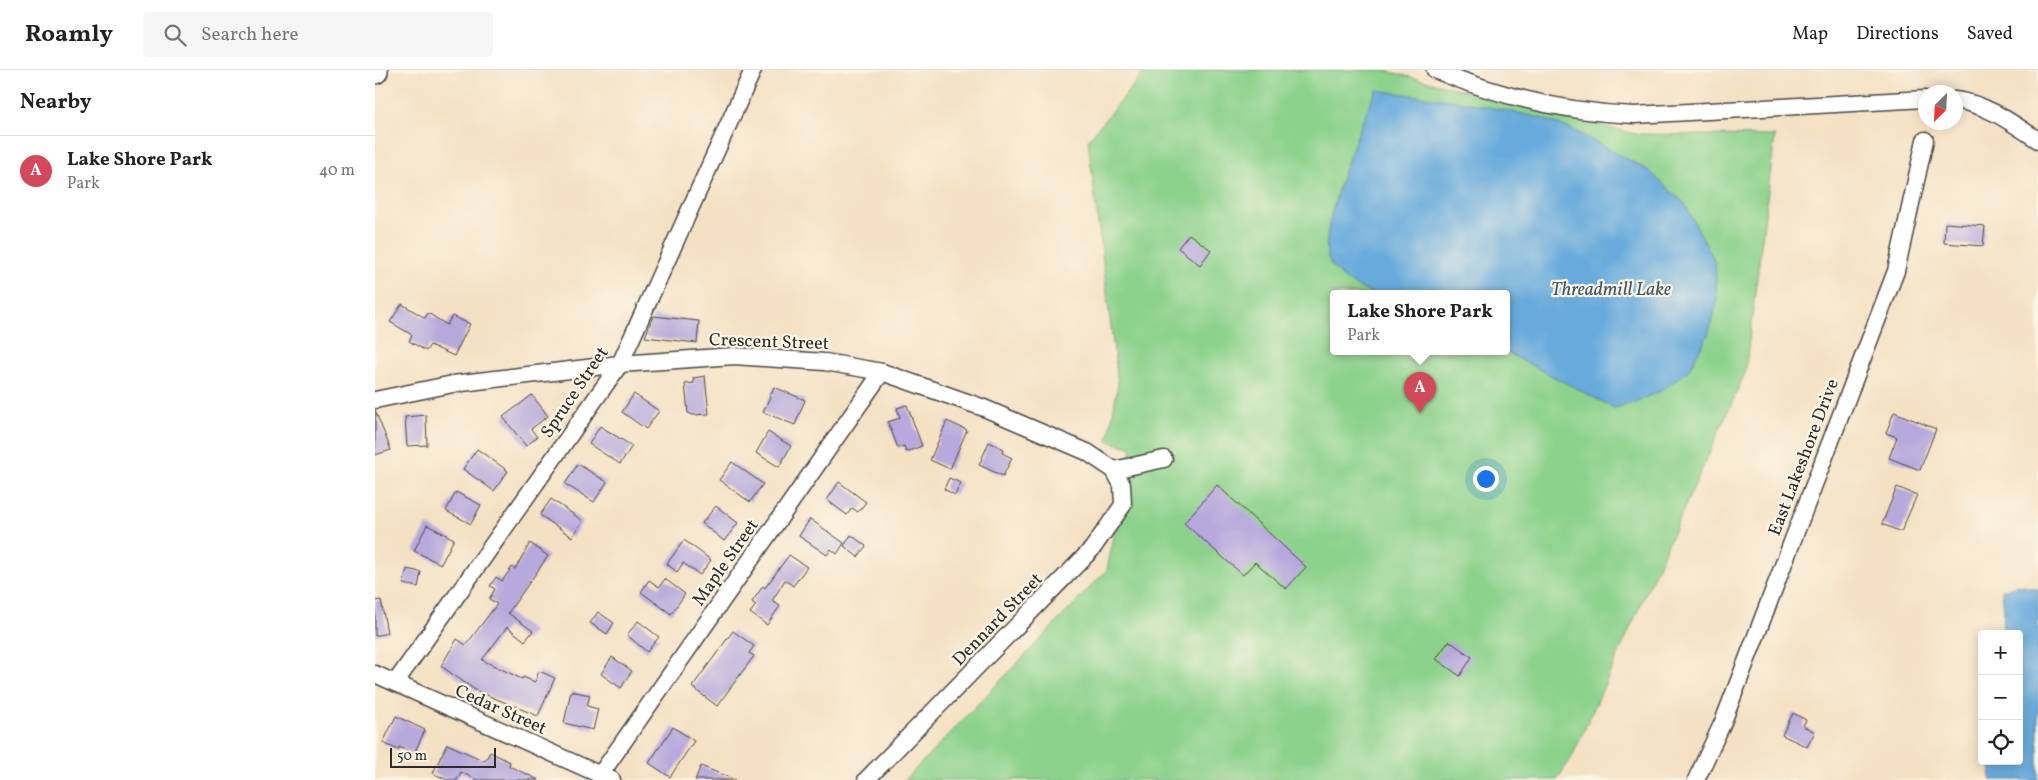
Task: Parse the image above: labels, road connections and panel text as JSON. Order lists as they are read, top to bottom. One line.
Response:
{"streets":{"street":["Crescent Street","Spruce Street","East Lakeshore Drive","Maple Street","Dennard Street","Cedar Street"]},"crossings":[["Crescent Street","Spruce Street"],["Crescent Street","Maple Street"],["Crescent Street","Dennard Street"],["Spruce Street","Cedar Street"],["Maple Street","Cedar Street"]],"water":["Threadmill Lake"],"scale_bar":"50 m","north":"bottom left","page":{"header":"Roamly","search":"Search here","nav":["Map","Directions","Saved"],"heading":"Nearby","list":[{"mark":"A","name":"Lake Shore Park","note":"Park","value":"40 m"}],"popup":["Lake Shore Park","Park"],"pins":"A","map_buttons":["+","−"],"scale":"50 m"}}
